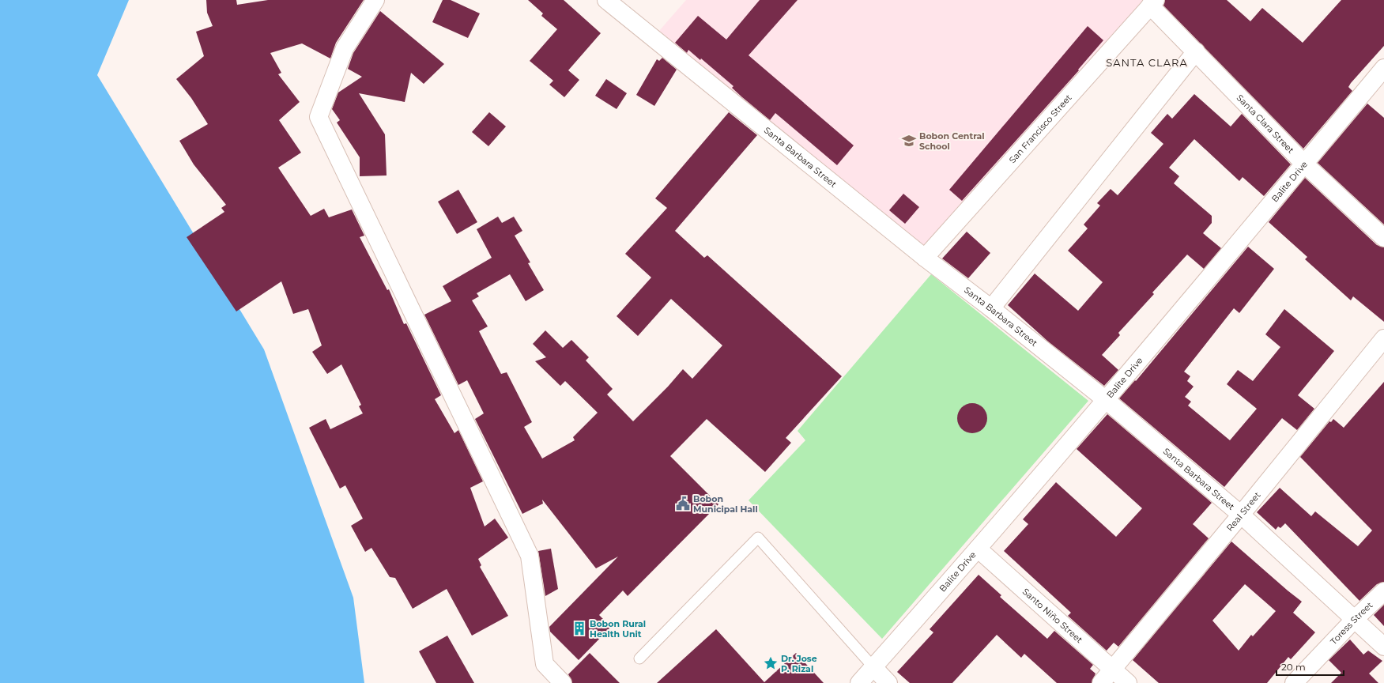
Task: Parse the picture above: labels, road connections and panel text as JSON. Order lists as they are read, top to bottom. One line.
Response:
{"streets":{"street":["Santa Clara Street","San Francisco Street","Santa Barbara Street","Balite Drive","Real Street","Santo Niño Street","Toress Street"]},"crossings":[["Santa Clara Street","San Francisco Street"],["Santa Clara Street","Balite Drive"],["San Francisco Street","Santa Barbara Street"],["Santa Barbara Street","Balite Drive"],["Santa Barbara Street","Real Street"],["Santa Barbara Street","Toress Street"],["Balite Drive","Santo Niño Street"],["Real Street","Santo Niño Street"]],"districts":["SANTA CLARA"],"places":{"school or university":["Bobon Central School"],"public building":["Bobon Municipal Hall"],"building":["Bobon Rural Health Unit"],"place":["Dr. Jose P. Rizal"]},"scale_bar":"20 m"}
